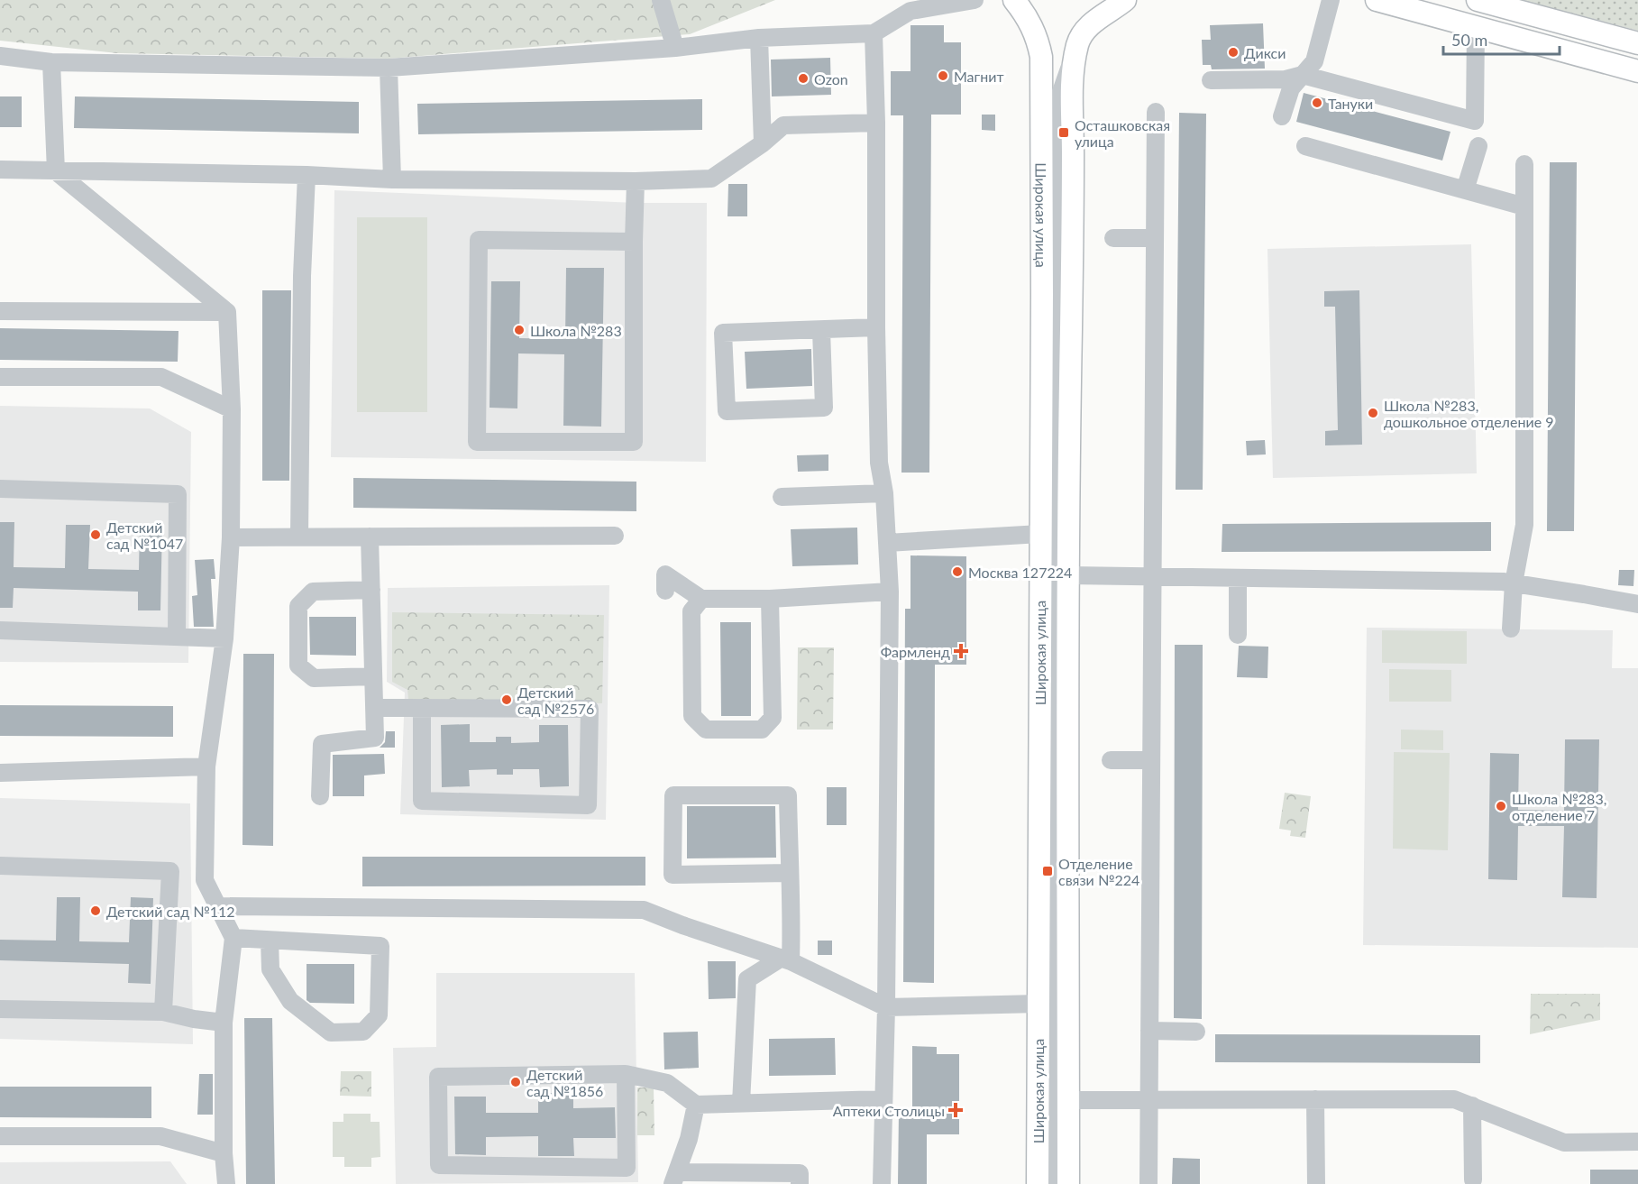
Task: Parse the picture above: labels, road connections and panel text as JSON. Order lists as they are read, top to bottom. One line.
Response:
{"streets":{"main road":["Широкая улица"]},"places":{"other":["Дикси","Магнит","Ozon","Тануки","Школа №283","Школа №283, дошкольное отделение 9","Детский сад №1047","Москва 127224","Детский сад №2576","Школа №283, отделение 7","Детский сад №112","Детский сад №1856"],"transit":["Осташковская улица","Отделение связи №224"],"health":["Фармленд","Аптеки Столицы"]},"scale_bar":"50 m"}
